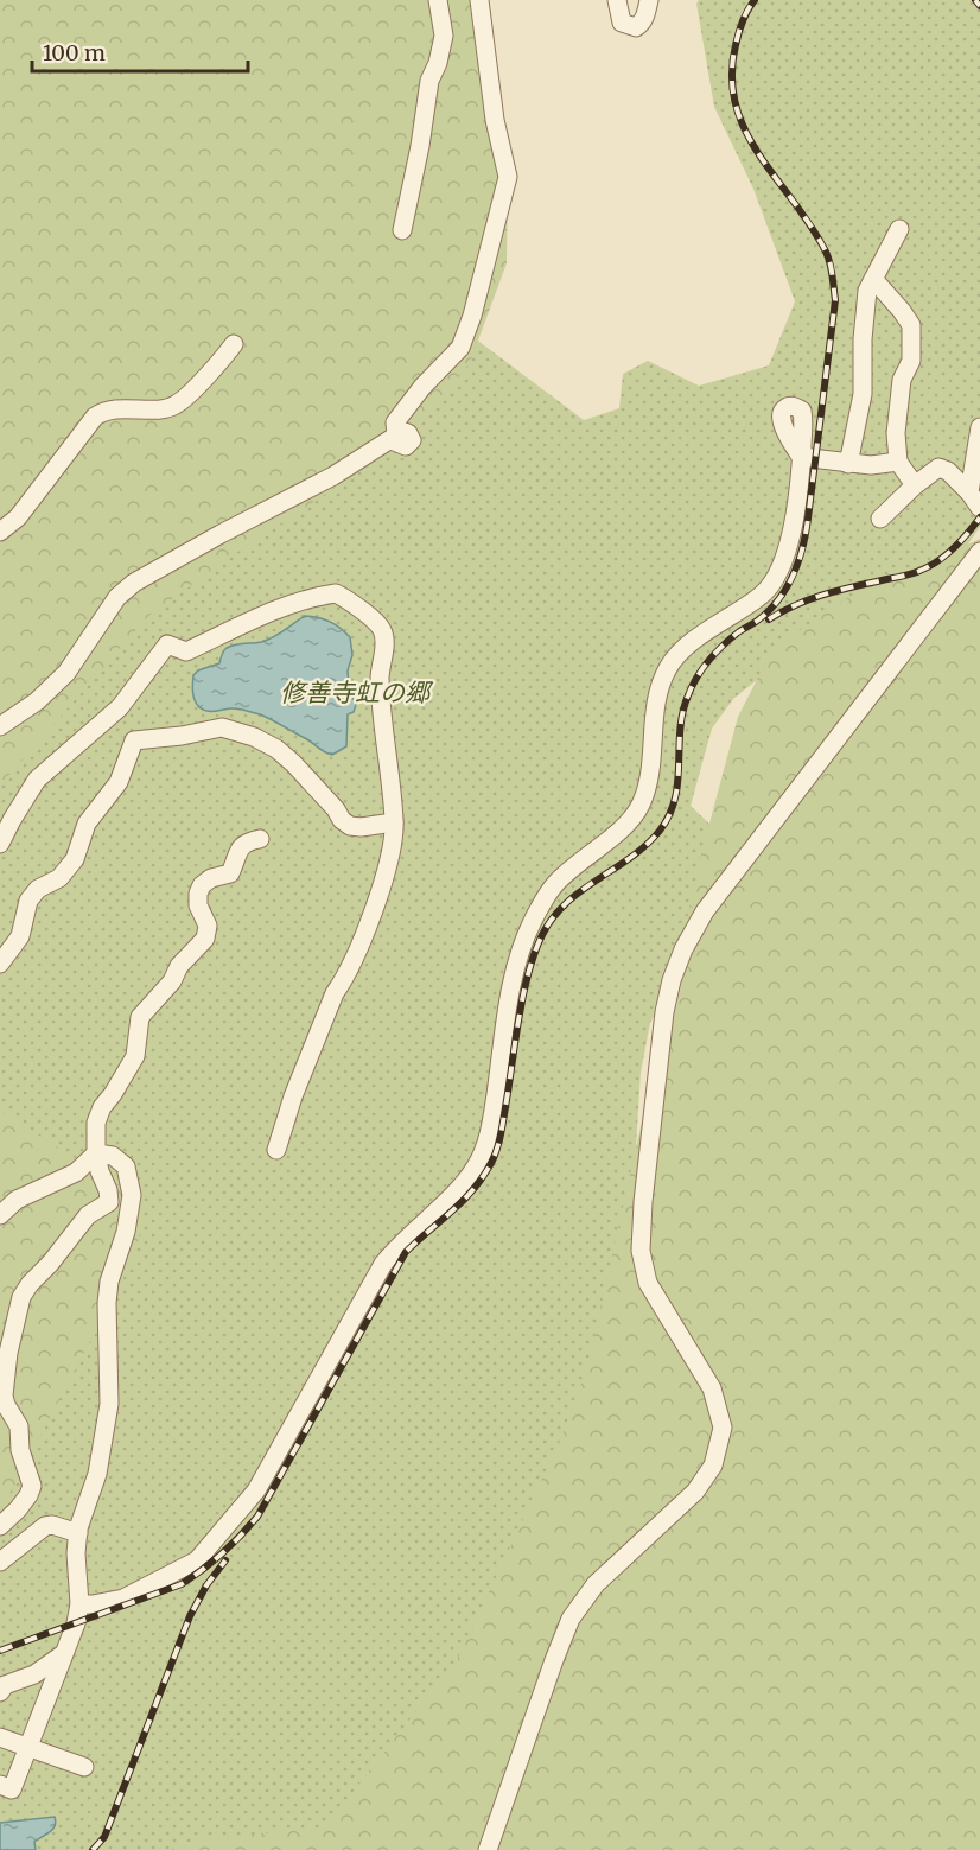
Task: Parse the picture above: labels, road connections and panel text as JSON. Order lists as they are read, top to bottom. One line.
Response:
{"parks":["修善寺虹の郷"],"scale_bar":"100 m"}
